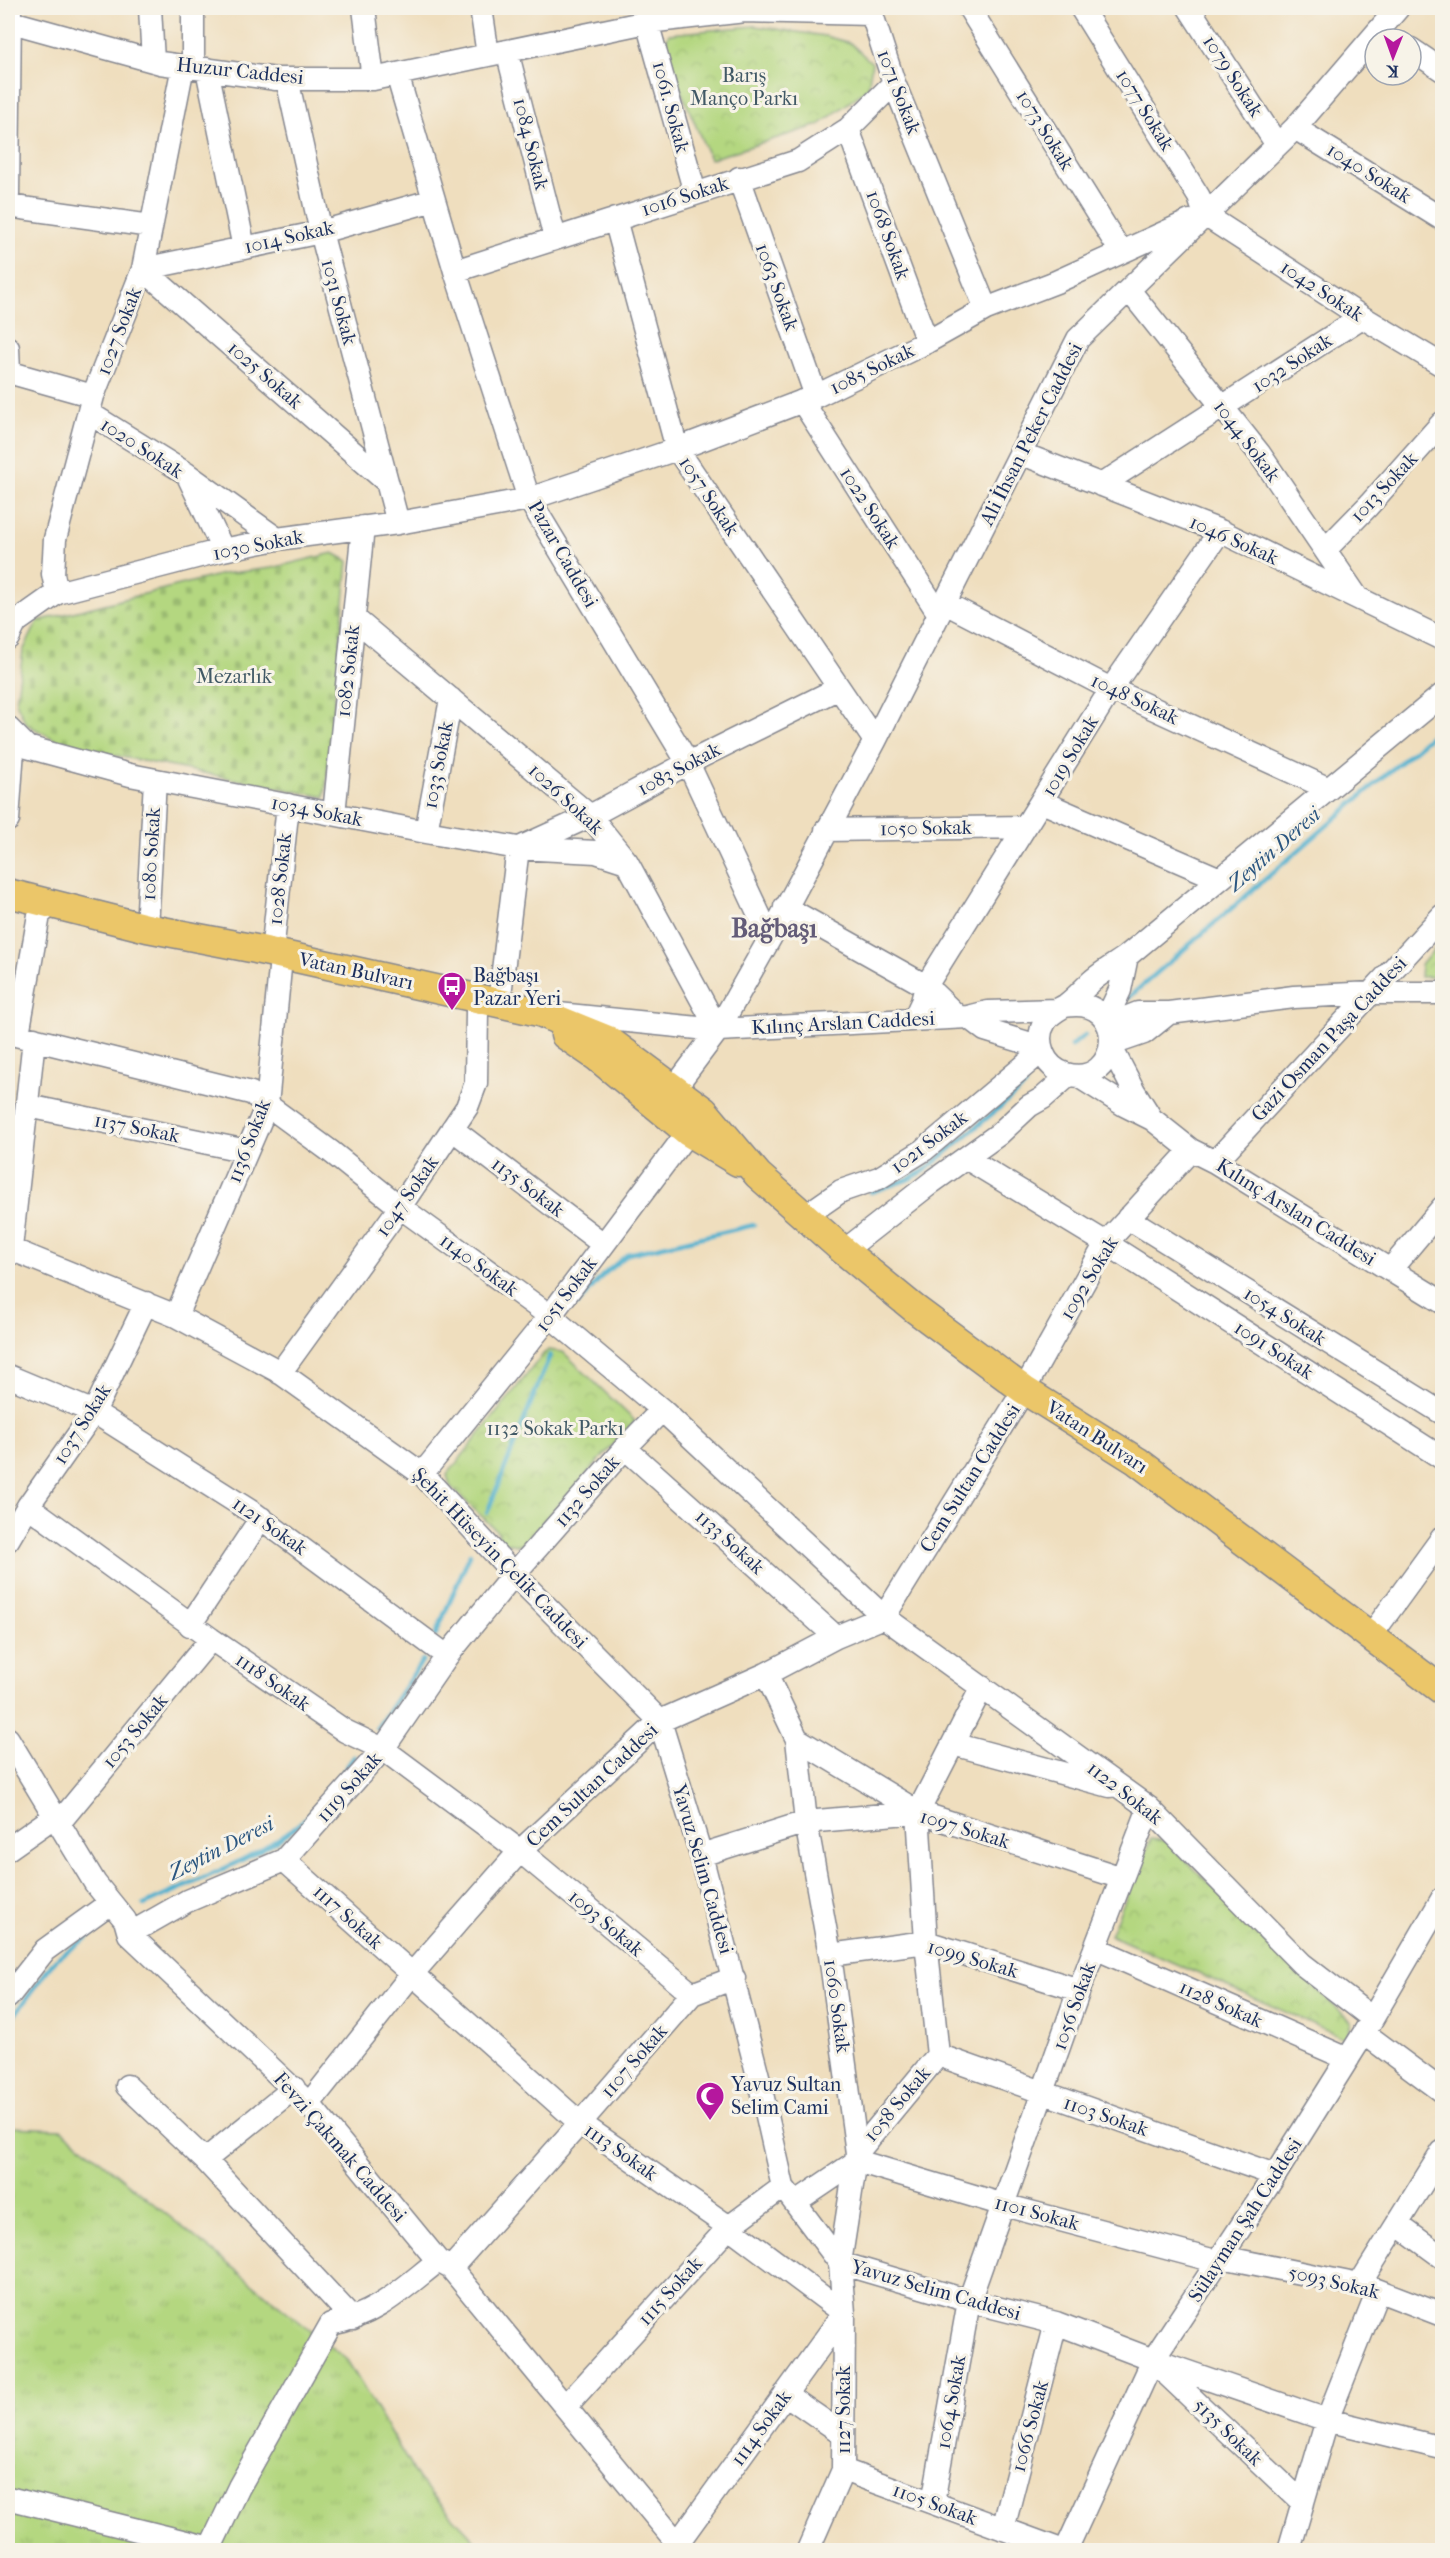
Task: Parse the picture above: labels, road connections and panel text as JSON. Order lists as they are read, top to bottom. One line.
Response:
{"streets":{"main road":["Vatan Bulvarı"],"street":["Huzur Caddesi","1079 Sokak","1071 Sokak","1061. Sokak","1077 Sokak","1073 Sokak","1084 Sokak","1040 Sokak","1016 Sokak","1068 Sokak","1014 Sokak","1063 Sokak","1042 Sokak","1031 Sokak","1027 Sokak","1032 Sokak","1085 Sokak","1025 Sokak","Ali İhsan Peker Caddesi","1044 Sokak","1020 Sokak","1013 Sokak","1057 Sokak","1022 Sokak","1046 Sokak","1030 Sokak","Pazar Caddesi","1082 Sokak","1048 Sokak","1019 Sokak","1033 Sokak","1083 Sokak","1026 Sokak","1034 Sokak","1050 Sokak","1080 Sokak","1028 Sokak","Kılınç Arslan Caddesi","Gazi Osman Paşa Caddesi","1137 Sokak","1136 Sokak","1021 Sokak","1135 Sokak","1047 Sokak","1140 Sokak","1092 Sokak","1051 Sokak","1054 Sokak","1091 Sokak","1037 Sokak","Cem Sultan Caddesi","1132 Sokak","1121 Sokak","1133 Sokak","Şehit Hüseyin Çelik Caddesi","1118 Sokak","1053 Sokak","1119 Sokak","1122 Sokak","1097 Sokak","Yavuz Selim Caddesi","1117 Sokak","1093 Sokak","1099 Sokak","1128 Sokak","1060 Sokak","1056 Sokak","1107 Sokak","1058 Sokak","1103 Sokak","Fevzi Çakmak Caddesi","1113 Sokak","1101 Sokak","Sülayman Şah Caddesi","5093 Sokak","1115 Sokak","1064 Sokak","1127 Sokak","1066 Sokak","1114 Sokak","5135 Sokak","1105 Sokak"]},"crossings":[["Huzur Caddesi","1071 Sokak"],["Huzur Caddesi","1061. Sokak"],["Huzur Caddesi","1084 Sokak"],["Huzur Caddesi","1031 Sokak"],["Huzur Caddesi","1027 Sokak"],["Huzur Caddesi","Pazar Caddesi"],["1079 Sokak","Ali İhsan Peker Caddesi"],["1071 Sokak","1061. Sokak"],["1071 Sokak","1016 Sokak"],["1071 Sokak","1085 Sokak"],["1061. Sokak","1016 Sokak"],["1077 Sokak","1042 Sokak"],["1077 Sokak","1085 Sokak"],["1077 Sokak","Ali İhsan Peker Caddesi"],["1073 Sokak","1085 Sokak"],["1084 Sokak","1016 Sokak"],["1040 Sokak","Ali İhsan Peker Caddesi"],["1016 Sokak","1068 Sokak"],["1016 Sokak","1063 Sokak"],["1016 Sokak","1057 Sokak"],["1016 Sokak","Pazar Caddesi"],["1068 Sokak","1085 Sokak"],["1014 Sokak","1031 Sokak"],["1014 Sokak","1027 Sokak"],["1014 Sokak","1025 Sokak"],["1014 Sokak","Pazar Caddesi"],["1063 Sokak","1085 Sokak"],["1063 Sokak","1022 Sokak"],["1042 Sokak","1032 Sokak"],["1042 Sokak","1085 Sokak"],["1042 Sokak","Ali İhsan Peker Caddesi"],["1031 Sokak","1025 Sokak"],["1031 Sokak","1030 Sokak"],["1027 Sokak","1025 Sokak"],["1027 Sokak","1020 Sokak"],["1027 Sokak","1030 Sokak"],["1032 Sokak","1044 Sokak"],["1032 Sokak","1046 Sokak"],["1085 Sokak","Ali İhsan Peker Caddesi"],["1085 Sokak","1057 Sokak"],["1085 Sokak","1022 Sokak"],["1085 Sokak","1030 Sokak"],["1085 Sokak","Pazar Caddesi"],["Ali İhsan Peker Caddesi","1044 Sokak"],["Ali İhsan Peker Caddesi","1057 Sokak"],["Ali İhsan Peker Caddesi","1022 Sokak"],["Ali İhsan Peker Caddesi","1046 Sokak"],["Ali İhsan Peker Caddesi","Pazar Caddesi"],["Ali İhsan Peker Caddesi","1048 Sokak"],["Ali İhsan Peker Caddesi","1026 Sokak"],["Ali İhsan Peker Caddesi","1050 Sokak"],["Ali İhsan Peker Caddesi","Vatan Bulvarı"],["Ali İhsan Peker Caddesi","Kılınç Arslan Caddesi"],["1044 Sokak","1013 Sokak"],["1044 Sokak","1046 Sokak"],["1020 Sokak","1030 Sokak"],["1057 Sokak","1083 Sokak"],["1022 Sokak","1048 Sokak"],["1046 Sokak","1019 Sokak"],["1030 Sokak","Pazar Caddesi"],["1030 Sokak","1082 Sokak"],["Pazar Caddesi","1083 Sokak"],["1082 Sokak","1026 Sokak"],["1082 Sokak","1034 Sokak"],["1048 Sokak","1019 Sokak"],["1019 Sokak","1050 Sokak"],["1019 Sokak","Kılınç Arslan Caddesi"],["1033 Sokak","1026 Sokak"],["1033 Sokak","1034 Sokak"],["1083 Sokak","1026 Sokak"],["1083 Sokak","1034 Sokak"],["1083 Sokak","1047 Sokak"],["1026 Sokak","1034 Sokak"],["1026 Sokak","Kılınç Arslan Caddesi"],["1034 Sokak","1080 Sokak"],["1034 Sokak","1028 Sokak"],["1034 Sokak","1047 Sokak"],["1080 Sokak","Vatan Bulvarı"],["1028 Sokak","Vatan Bulvarı"],["1028 Sokak","1136 Sokak"],["Vatan Bulvarı","Kılınç Arslan Caddesi"],["Vatan Bulvarı","1136 Sokak"],["Vatan Bulvarı","1021 Sokak"],["Vatan Bulvarı","1047 Sokak"],["Vatan Bulvarı","1092 Sokak"],["Vatan Bulvarı","1051 Sokak"],["Vatan Bulvarı","Cem Sultan Caddesi"],["Kılınç Arslan Caddesi","Gazi Osman Paşa Caddesi"],["Kılınç Arslan Caddesi","1021 Sokak"],["Kılınç Arslan Caddesi","1092 Sokak"],["1137 Sokak","1136 Sokak"],["1136 Sokak","1140 Sokak"],["1136 Sokak","Şehit Hüseyin Çelik Caddesi"],["1135 Sokak","1047 Sokak"],["1135 Sokak","1051 Sokak"],["1047 Sokak","1140 Sokak"],["1047 Sokak","Şehit Hüseyin Çelik Caddesi"],["1140 Sokak","1051 Sokak"],["1140 Sokak","Cem Sultan Caddesi"],["1140 Sokak","1132 Sokak"],["1140 Sokak","1122 Sokak"],["1092 Sokak","1054 Sokak"],["1092 Sokak","1091 Sokak"],["1092 Sokak","Cem Sultan Caddesi"],["1051 Sokak","Şehit Hüseyin Çelik Caddesi"],["1037 Sokak","1121 Sokak"],["1037 Sokak","Şehit Hüseyin Çelik Caddesi"],["1037 Sokak","1118 Sokak"],["Cem Sultan Caddesi","1133 Sokak"],["Cem Sultan Caddesi","Şehit Hüseyin Çelik Caddesi"],["Cem Sultan Caddesi","1118 Sokak"],["Cem Sultan Caddesi","1122 Sokak"],["Cem Sultan Caddesi","Yavuz Selim Caddesi"],["Cem Sultan Caddesi","1117 Sokak"],["Cem Sultan Caddesi","1093 Sokak"],["Cem Sultan Caddesi","Fevzi Çakmak Caddesi"],["Cem Sultan Caddesi","1113 Sokak"],["1132 Sokak","1133 Sokak"],["1132 Sokak","Şehit Hüseyin Çelik Caddesi"],["1132 Sokak","1119 Sokak"],["1121 Sokak","1119 Sokak"],["Şehit Hüseyin Çelik Caddesi","1119 Sokak"],["Şehit Hüseyin Çelik Caddesi","Yavuz Selim Caddesi"],["1118 Sokak","1053 Sokak"],["1118 Sokak","1119 Sokak"],["1118 Sokak","1093 Sokak"],["1053 Sokak","Fevzi Çakmak Caddesi"],["1119 Sokak","1117 Sokak"],["1119 Sokak","Fevzi Çakmak Caddesi"],["1122 Sokak","1056 Sokak"],["1122 Sokak","Sülayman Şah Caddesi"],["1097 Sokak","Yavuz Selim Caddesi"],["1097 Sokak","1060 Sokak"],["1097 Sokak","1056 Sokak"],["Yavuz Selim Caddesi","1060 Sokak"],["Yavuz Selim Caddesi","1107 Sokak"],["Yavuz Selim Caddesi","Sülayman Şah Caddesi"],["Yavuz Selim Caddesi","1115 Sokak"],["Yavuz Selim Caddesi","1064 Sokak"],["Yavuz Selim Caddesi","1127 Sokak"],["Yavuz Selim Caddesi","1066 Sokak"],["Yavuz Selim Caddesi","5135 Sokak"],["1117 Sokak","1113 Sokak"],["1093 Sokak","1107 Sokak"],["1099 Sokak","1060 Sokak"],["1099 Sokak","1056 Sokak"],["1128 Sokak","1056 Sokak"],["1128 Sokak","Sülayman Şah Caddesi"],["1060 Sokak","1058 Sokak"],["1060 Sokak","1101 Sokak"],["1060 Sokak","1115 Sokak"],["1060 Sokak","1127 Sokak"],["1056 Sokak","1103 Sokak"],["1056 Sokak","1101 Sokak"],["1056 Sokak","1064 Sokak"],["1107 Sokak","Fevzi Çakmak Caddesi"],["1107 Sokak","1113 Sokak"],["1058 Sokak","1103 Sokak"],["1058 Sokak","1101 Sokak"],["1058 Sokak","1115 Sokak"],["1103 Sokak","Sülayman Şah Caddesi"],["Fevzi Çakmak Caddesi","1115 Sokak"],["Fevzi Çakmak Caddesi","1114 Sokak"],["1113 Sokak","1115 Sokak"],["1113 Sokak","1127 Sokak"],["1113 Sokak","1114 Sokak"],["1101 Sokak","Sülayman Şah Caddesi"],["1101 Sokak","5093 Sokak"],["1101 Sokak","1115 Sokak"],["1101 Sokak","1064 Sokak"],["Sülayman Şah Caddesi","5093 Sokak"],["Sülayman Şah Caddesi","5135 Sokak"],["Sülayman Şah Caddesi","1105 Sokak"],["1064 Sokak","1105 Sokak"],["1127 Sokak","1114 Sokak"],["1127 Sokak","1105 Sokak"],["1066 Sokak","1105 Sokak"]],"districts":["Bağbaşı"],"water":["Zeytin Deresi"],"parks":["Barış Manço Parkı","Mezarlık","1132 Sokak Parkı"],"places":{"bus stop":["Bağbaşı Pazar Yeri"],"mosque":["Yavuz Sultan Selim Cami"]},"north":"bottom"}
